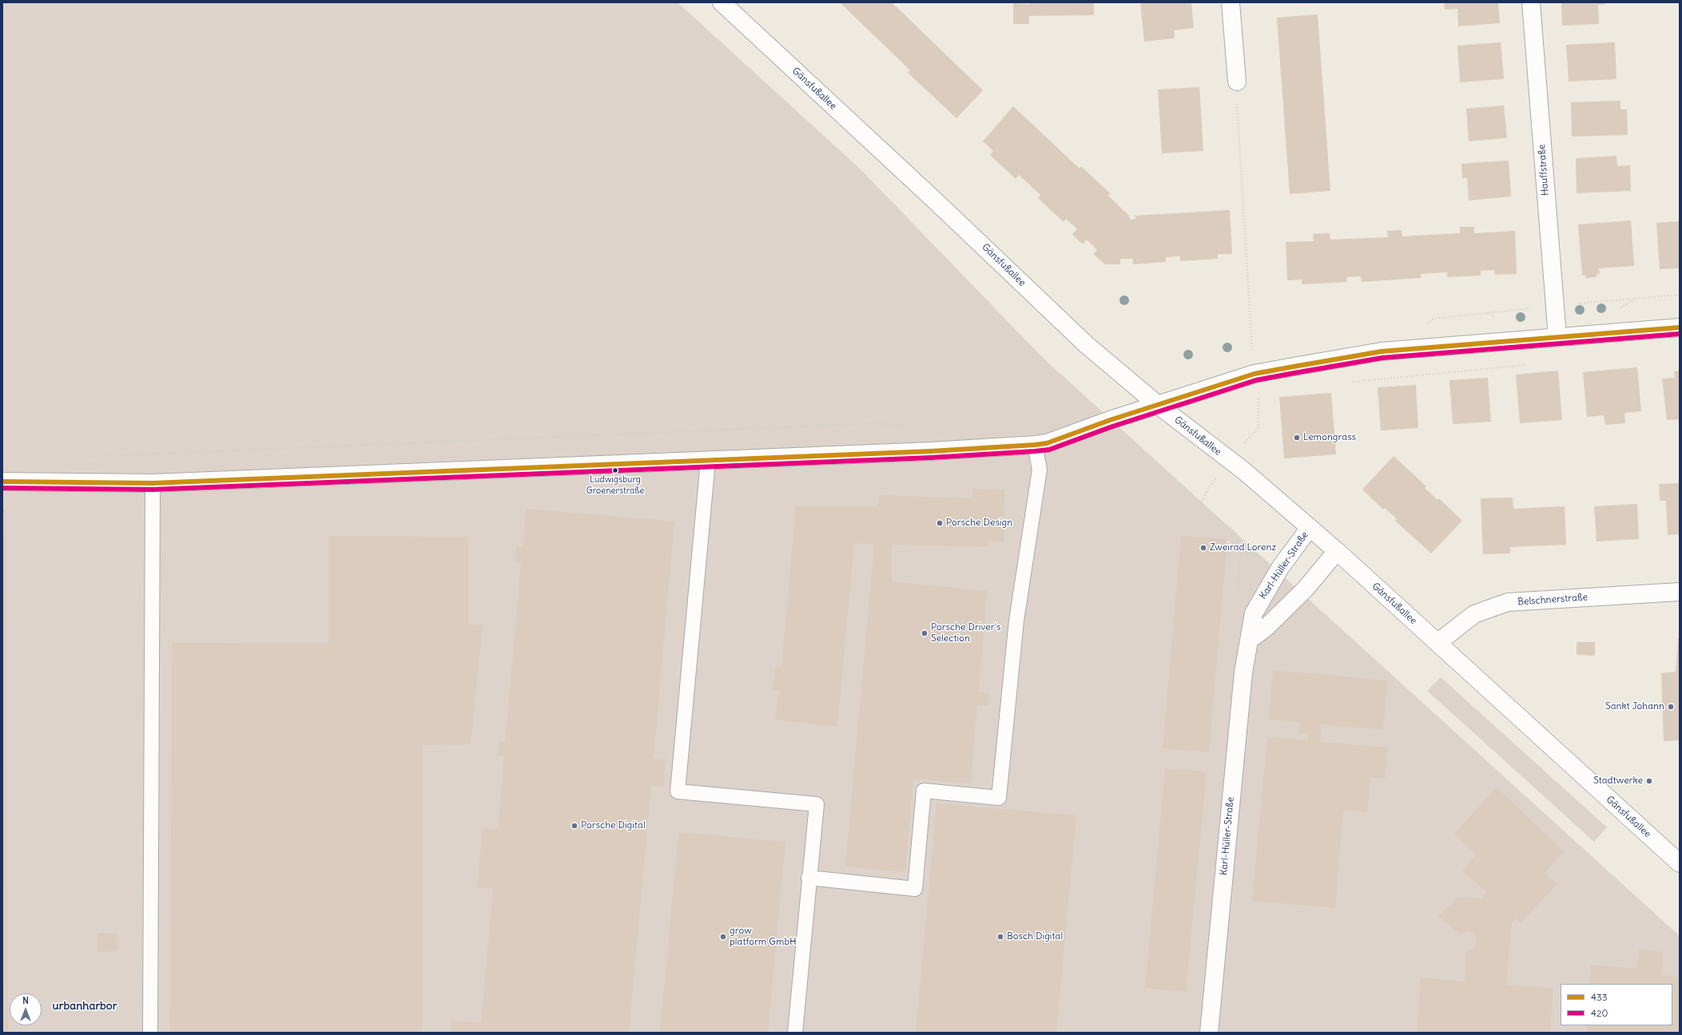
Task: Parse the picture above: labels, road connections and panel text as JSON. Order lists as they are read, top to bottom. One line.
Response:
{"streets":{"street":["Gänsfußallee","Hauffstraße","Karl-Hüller-Straße","Belschnerstraße"]},"crossings":[["Gänsfußallee","Karl-Hüller-Straße"],["Gänsfußallee","Belschnerstraße"]],"districts":["urbanharbor"],"places":["Lemongrass","Ludwigsburg Groenerstraße","Porsche Design","Zweirad Lorenz","Porsche Driver's Selection","Sankt Johann","Stadtwerke","Porsche Digital","grow platform GmbH","Bosch Digital"],"lines":["transit line 433","transit line 420"],"legend":["433","420"],"north":"top"}
